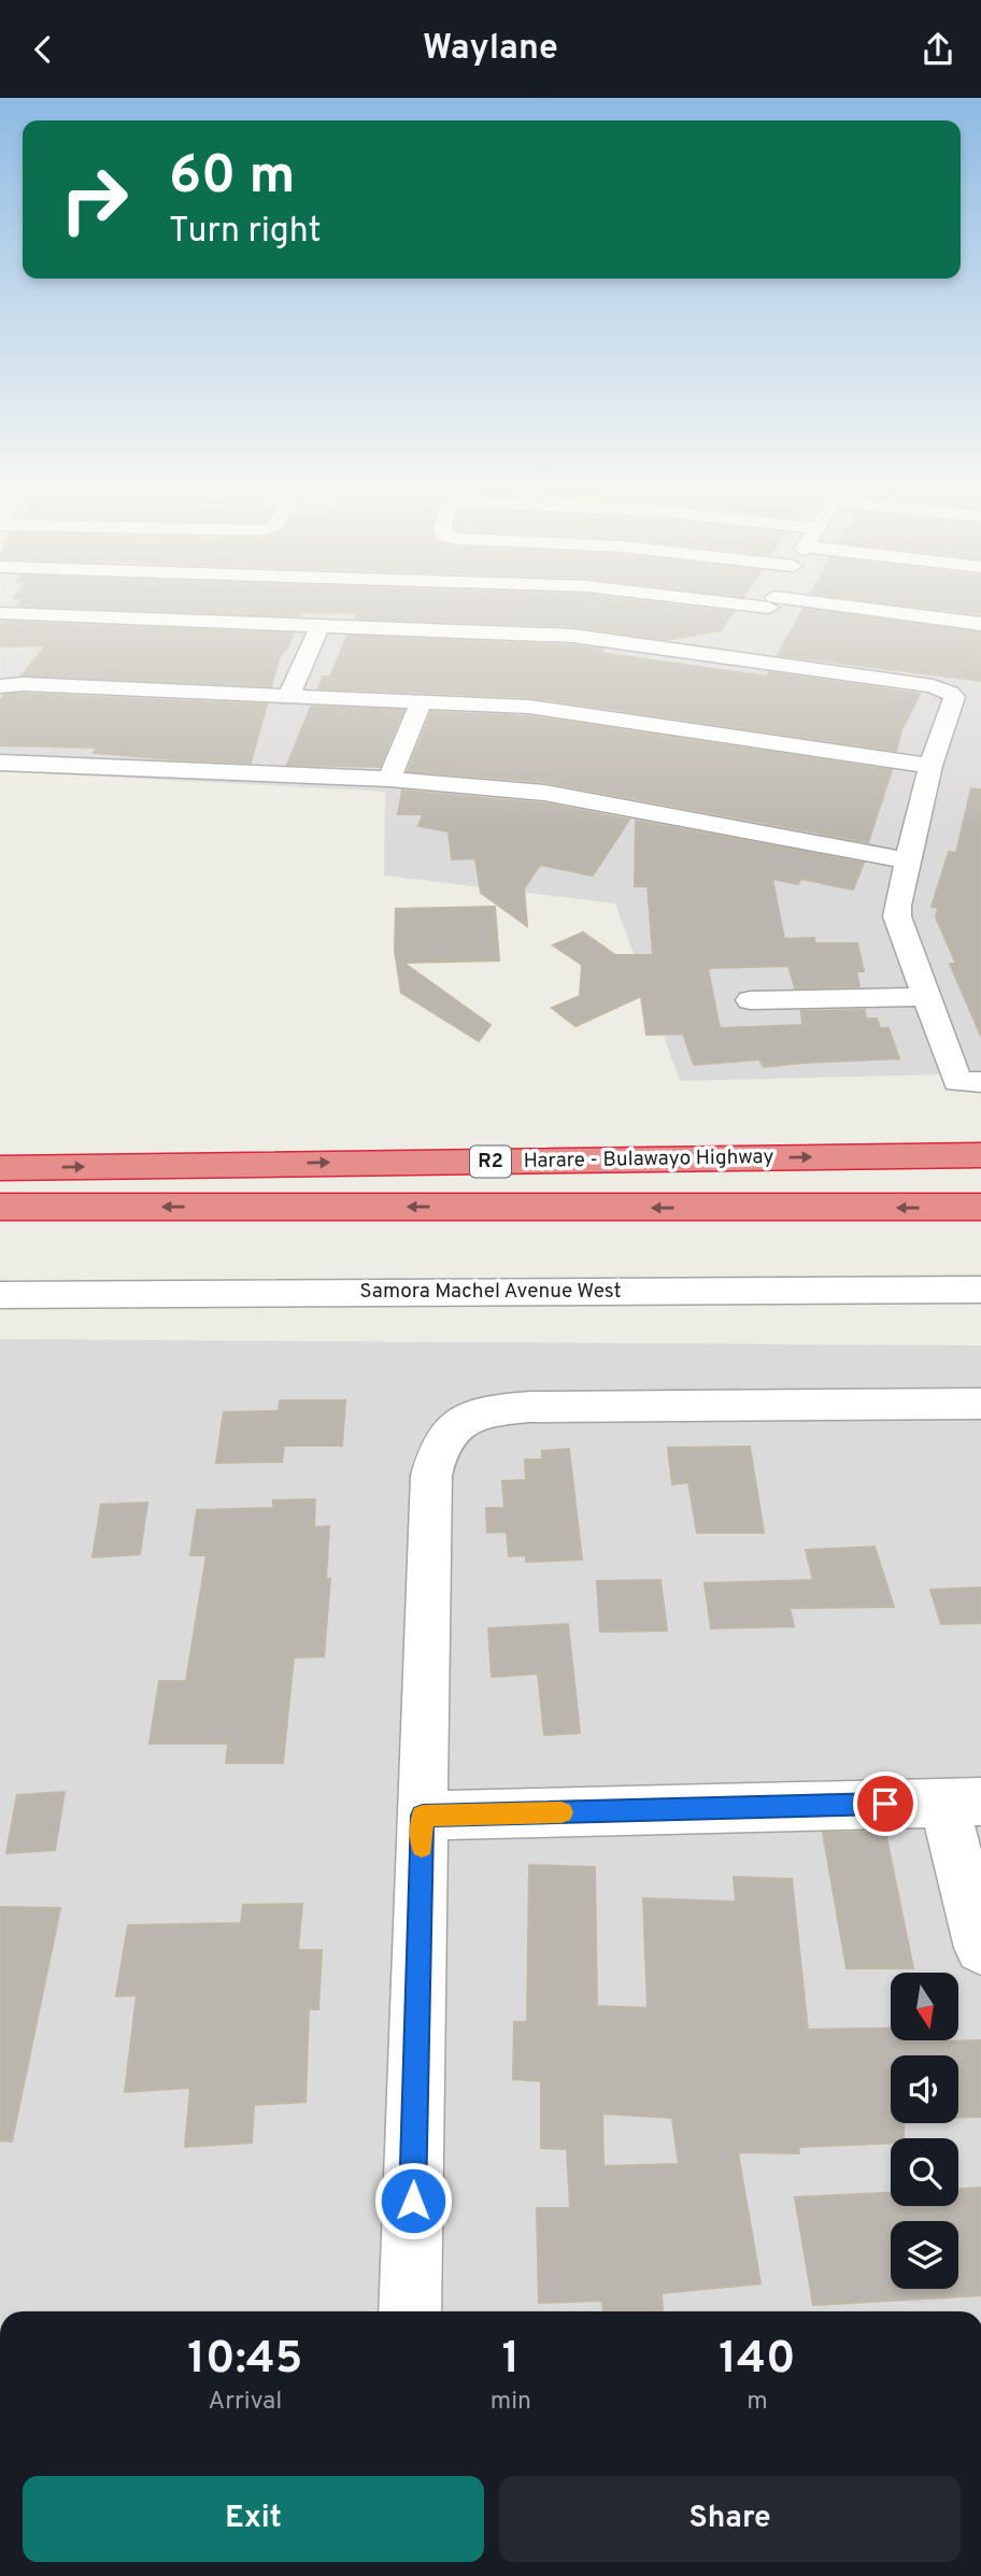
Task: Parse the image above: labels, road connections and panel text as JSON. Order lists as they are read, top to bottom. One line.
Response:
{"streets":{"highway":["Harare - Bulawayo Highway","R2"],"street":["Samora Machel Avenue West"]},"north":"bottom","page":{"header":"Waylane","turn":["60 m","Turn right"],"eta":["10:45","Arrival","1","min","140","m"],"buttons":["Exit","Share"]}}
